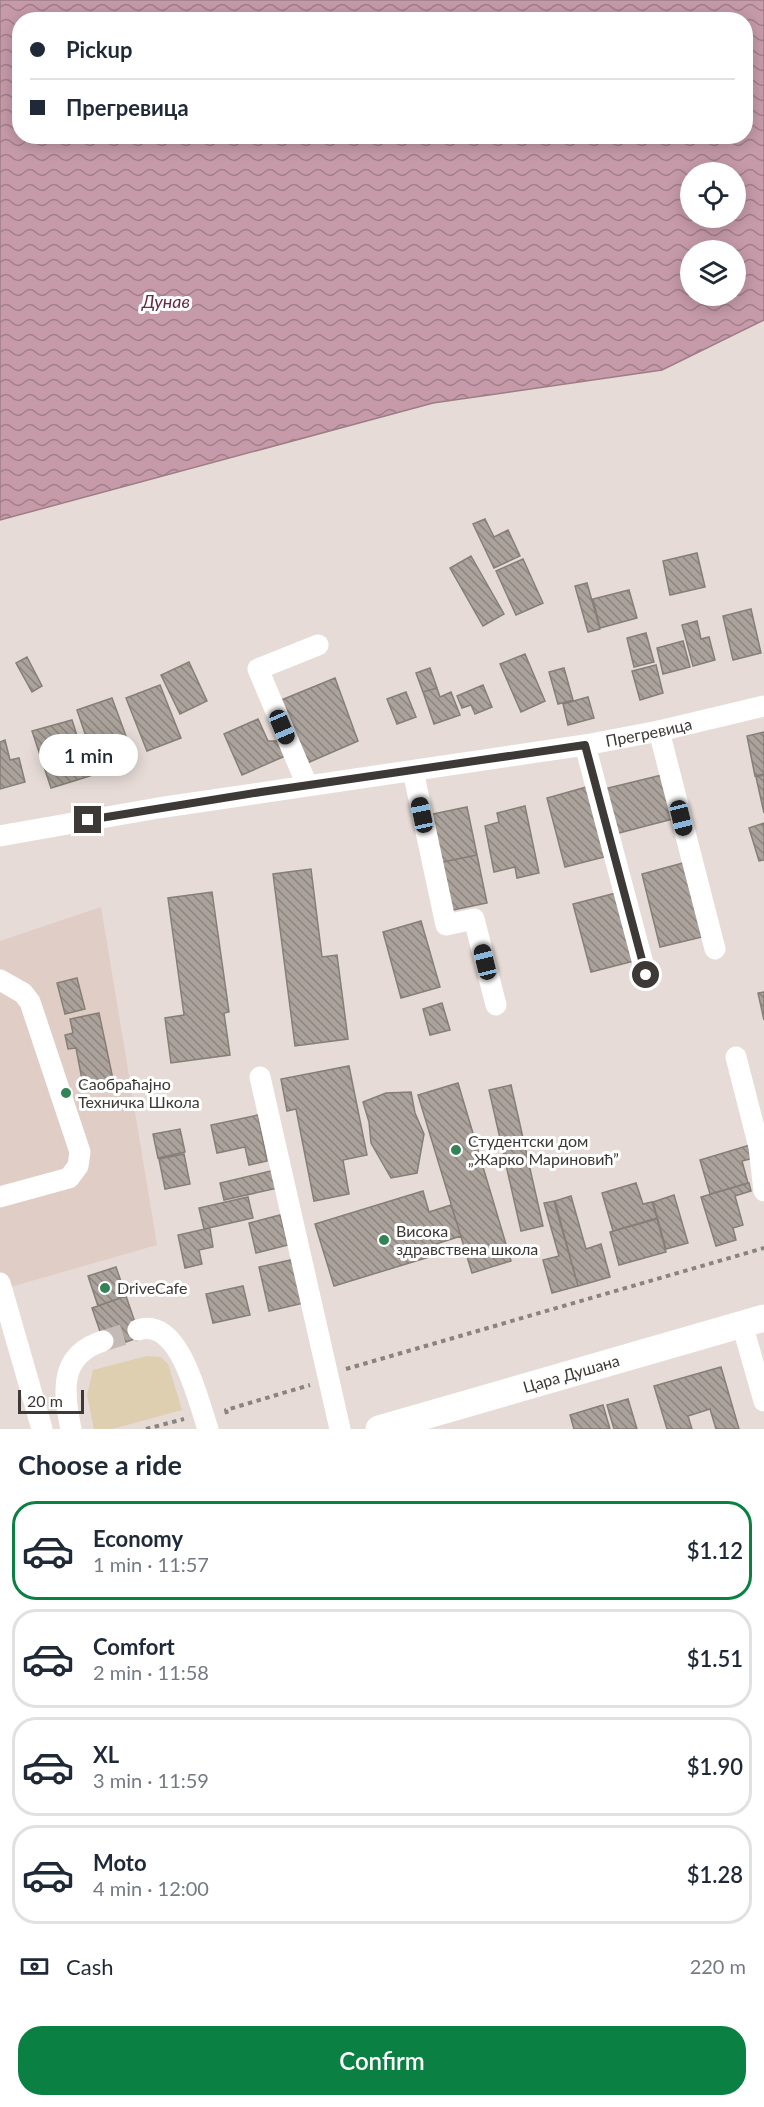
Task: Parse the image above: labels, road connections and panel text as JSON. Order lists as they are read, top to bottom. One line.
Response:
{"streets":{"main road":["Цара Душана"],"street":["Прегревица"]},"water":["Дунав"],"places":["Саобраћајно Техничка Школа","Студентски дом „Жарко Мариновић”","Висока здравствена школа","DriveCafe"],"scale_bar":"20 m","page":{"banner":["Pickup","Прегревица"],"bubble":"1 min","scale":"20 m","heading":"Choose a ride","list":[{"name":"Economy","note":"1 min · 11:57","value":"$1.12"},{"name":"Comfort","note":"2 min · 11:58","value":"$1.51"},{"name":"XL","note":"3 min · 11:59","value":"$1.90"},{"name":"Moto","note":"4 min · 12:00","value":"$1.28"}],"pay":["Cash","220 m"],"buttons":"Confirm"}}
